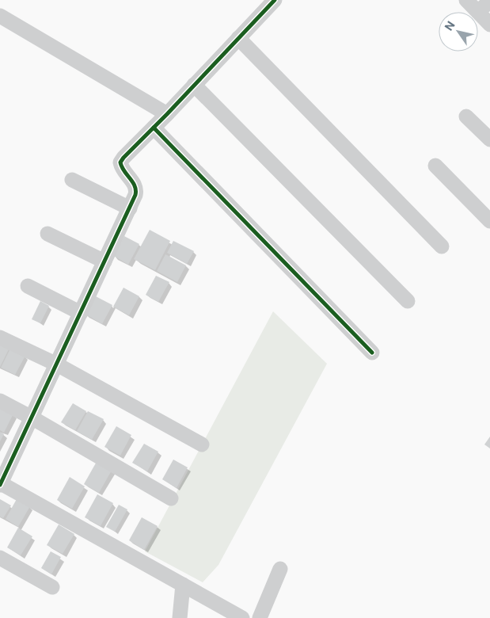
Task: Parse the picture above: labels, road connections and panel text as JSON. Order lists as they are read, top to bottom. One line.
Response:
{"north":"top left"}
